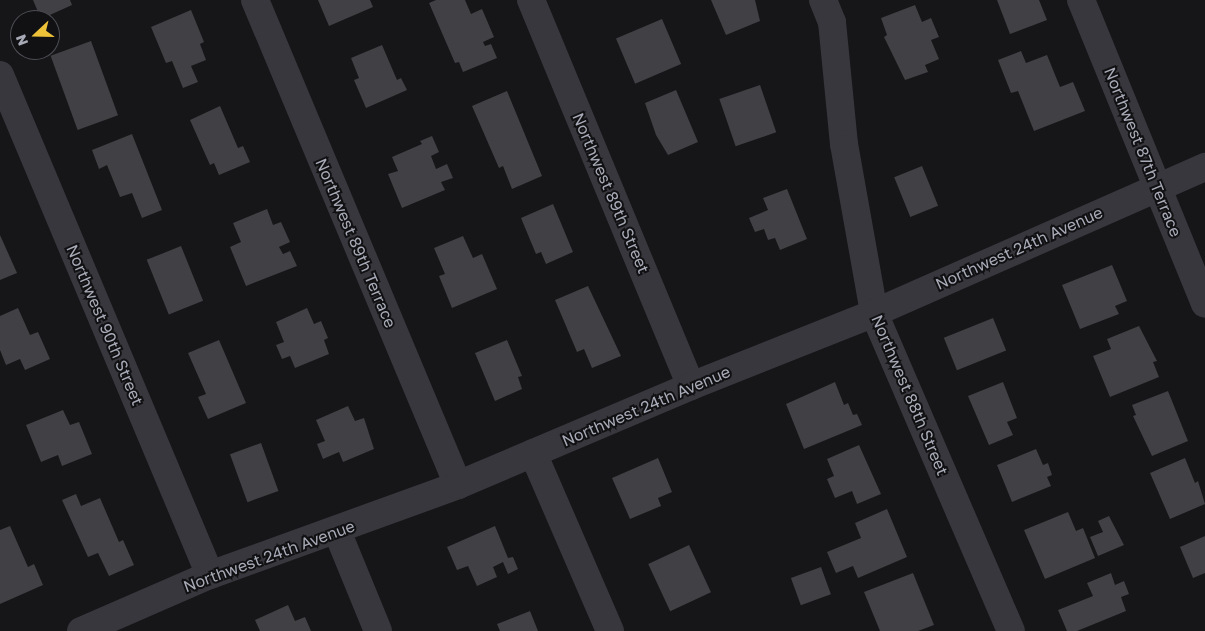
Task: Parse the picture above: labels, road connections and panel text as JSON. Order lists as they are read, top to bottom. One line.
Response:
{"streets":{"street":["Northwest 87th Terrace","Northwest 89th Street","Northwest 89th Terrace","Northwest 24th Avenue","Northwest 90th Street","Northwest 88th Street"]},"crossings":[["Northwest 87th Terrace","Northwest 24th Avenue"],["Northwest 89th Street","Northwest 24th Avenue"],["Northwest 89th Terrace","Northwest 24th Avenue"],["Northwest 24th Avenue","Northwest 90th Street"],["Northwest 24th Avenue","Northwest 88th Street"]],"north":"left"}
